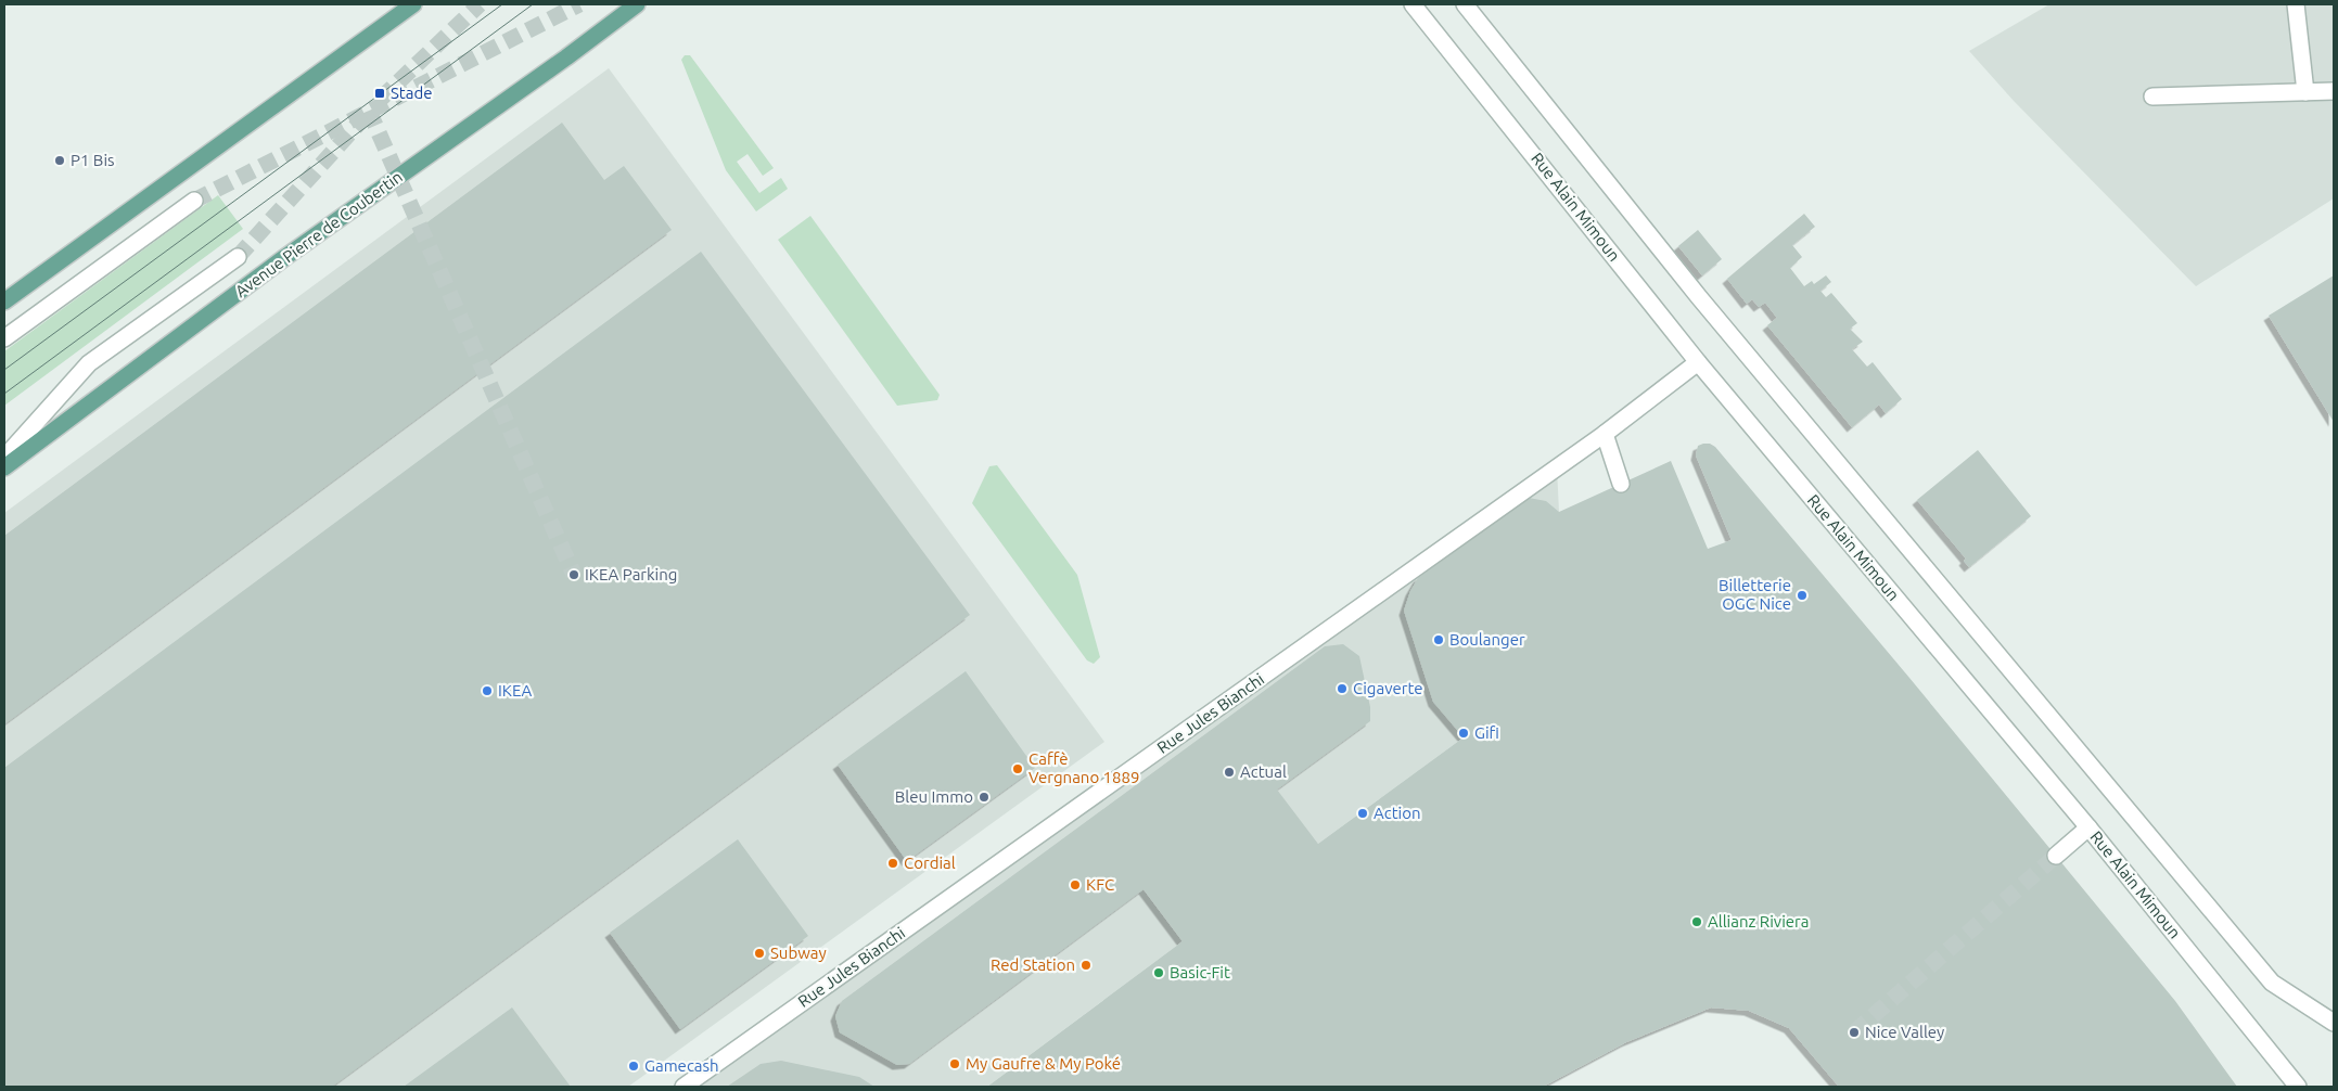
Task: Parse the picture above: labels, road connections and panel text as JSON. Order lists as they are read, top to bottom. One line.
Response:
{"streets":{"main road":["Avenue Pierre de Coubertin"],"street":["Rue Alain Mimoun","Rue Jules Bianchi"]},"crossings":[["Rue Alain Mimoun","Rue Jules Bianchi"]],"places":{"transit":["Stade"],"other":["P1 Bis","IKEA Parking","Billetterie OGC Nice","Boulanger","Cigaverte","IKEA","Gifi","Caffè Vergnano 1889","Actual","Bleu Immo","Action","Cordial","KFC","Allianz Riviera","Subway","Red Station","Basic-Fit","Nice Valley","My Gaufre & My Poké","Gamecash"]}}
